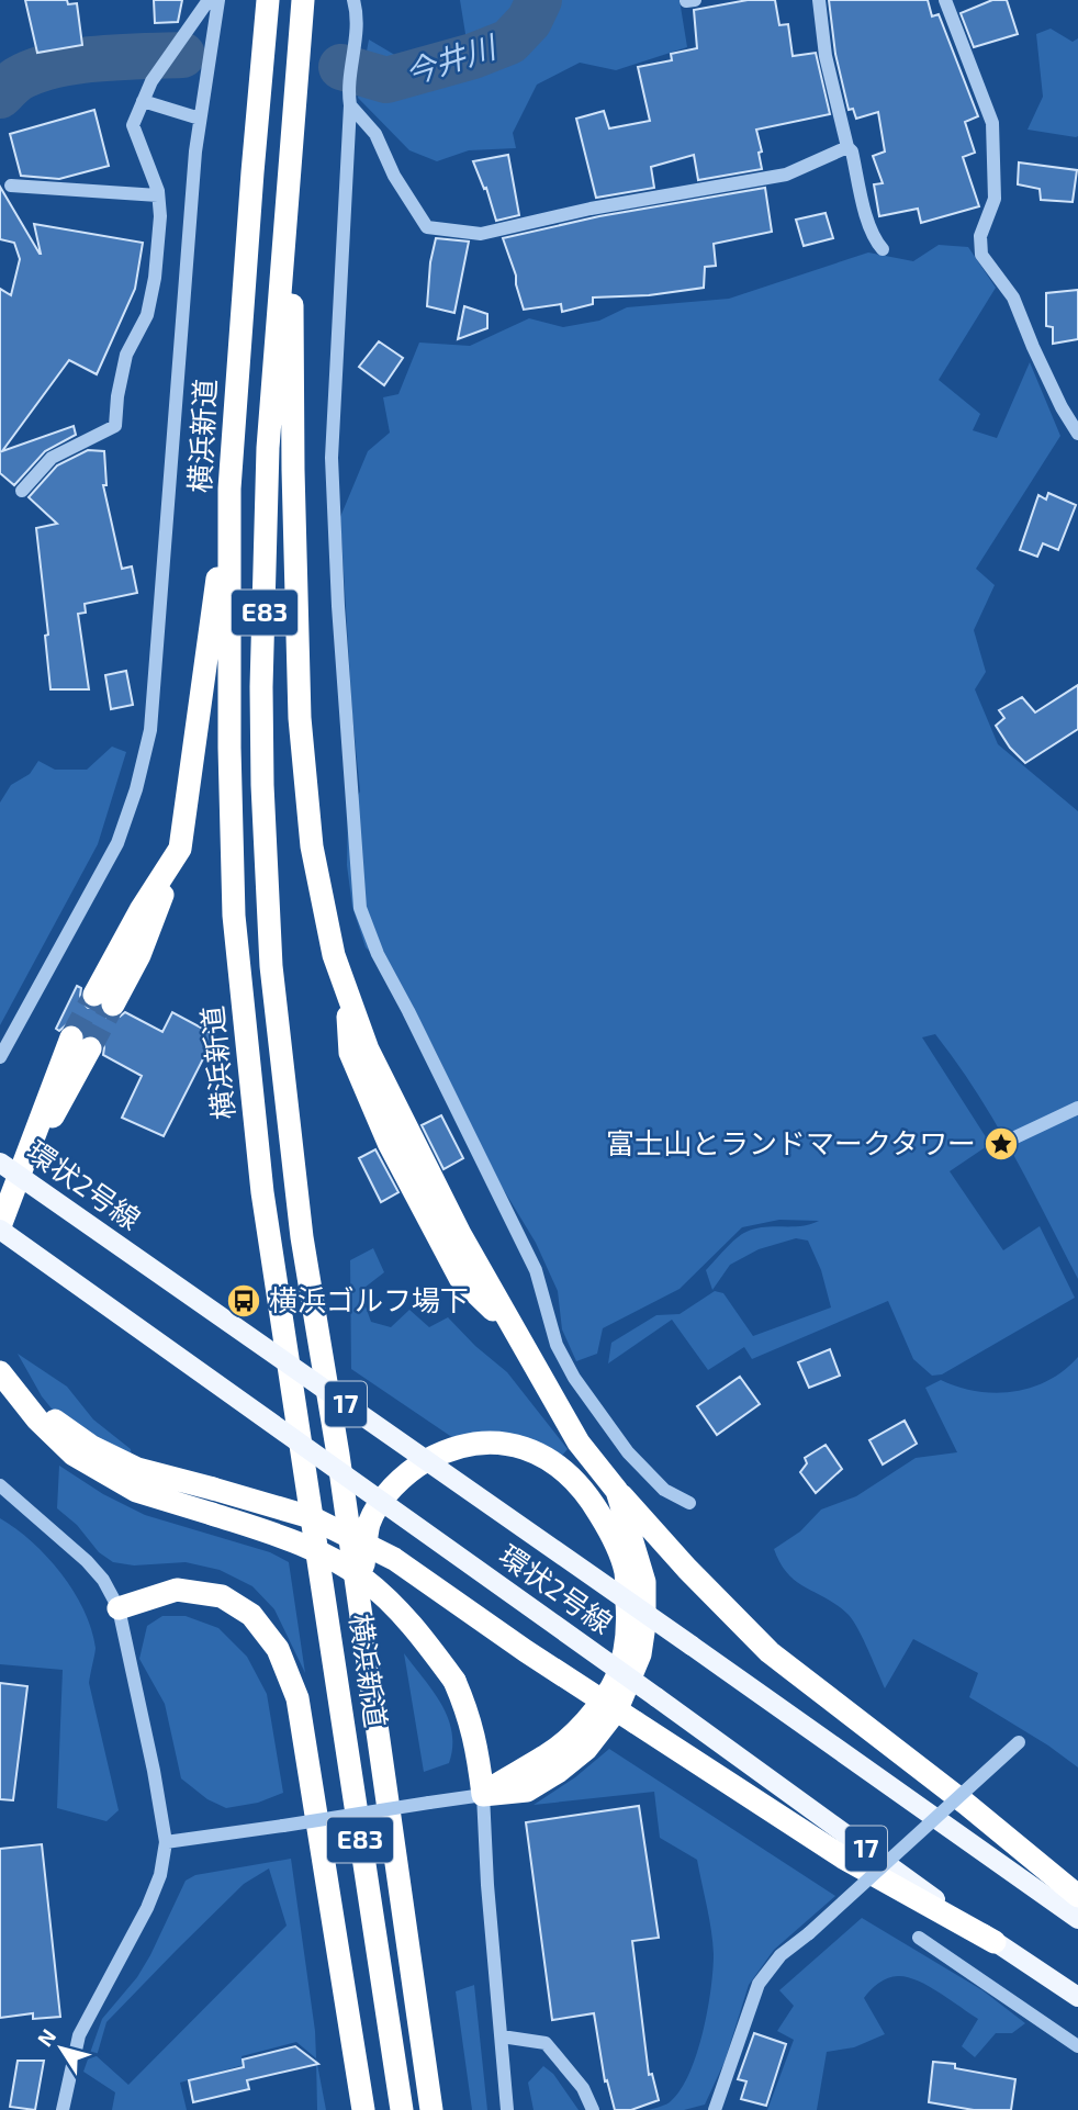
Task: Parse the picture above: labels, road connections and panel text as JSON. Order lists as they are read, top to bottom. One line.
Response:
{"streets":{"highway":["横浜新道","E83"],"main road":["環状2号線","17"]},"water":["今井川"],"places":{"place":["富士山とランドマークタワー"],"bus stop":["横浜ゴルフ場下"]},"north":"top left"}
